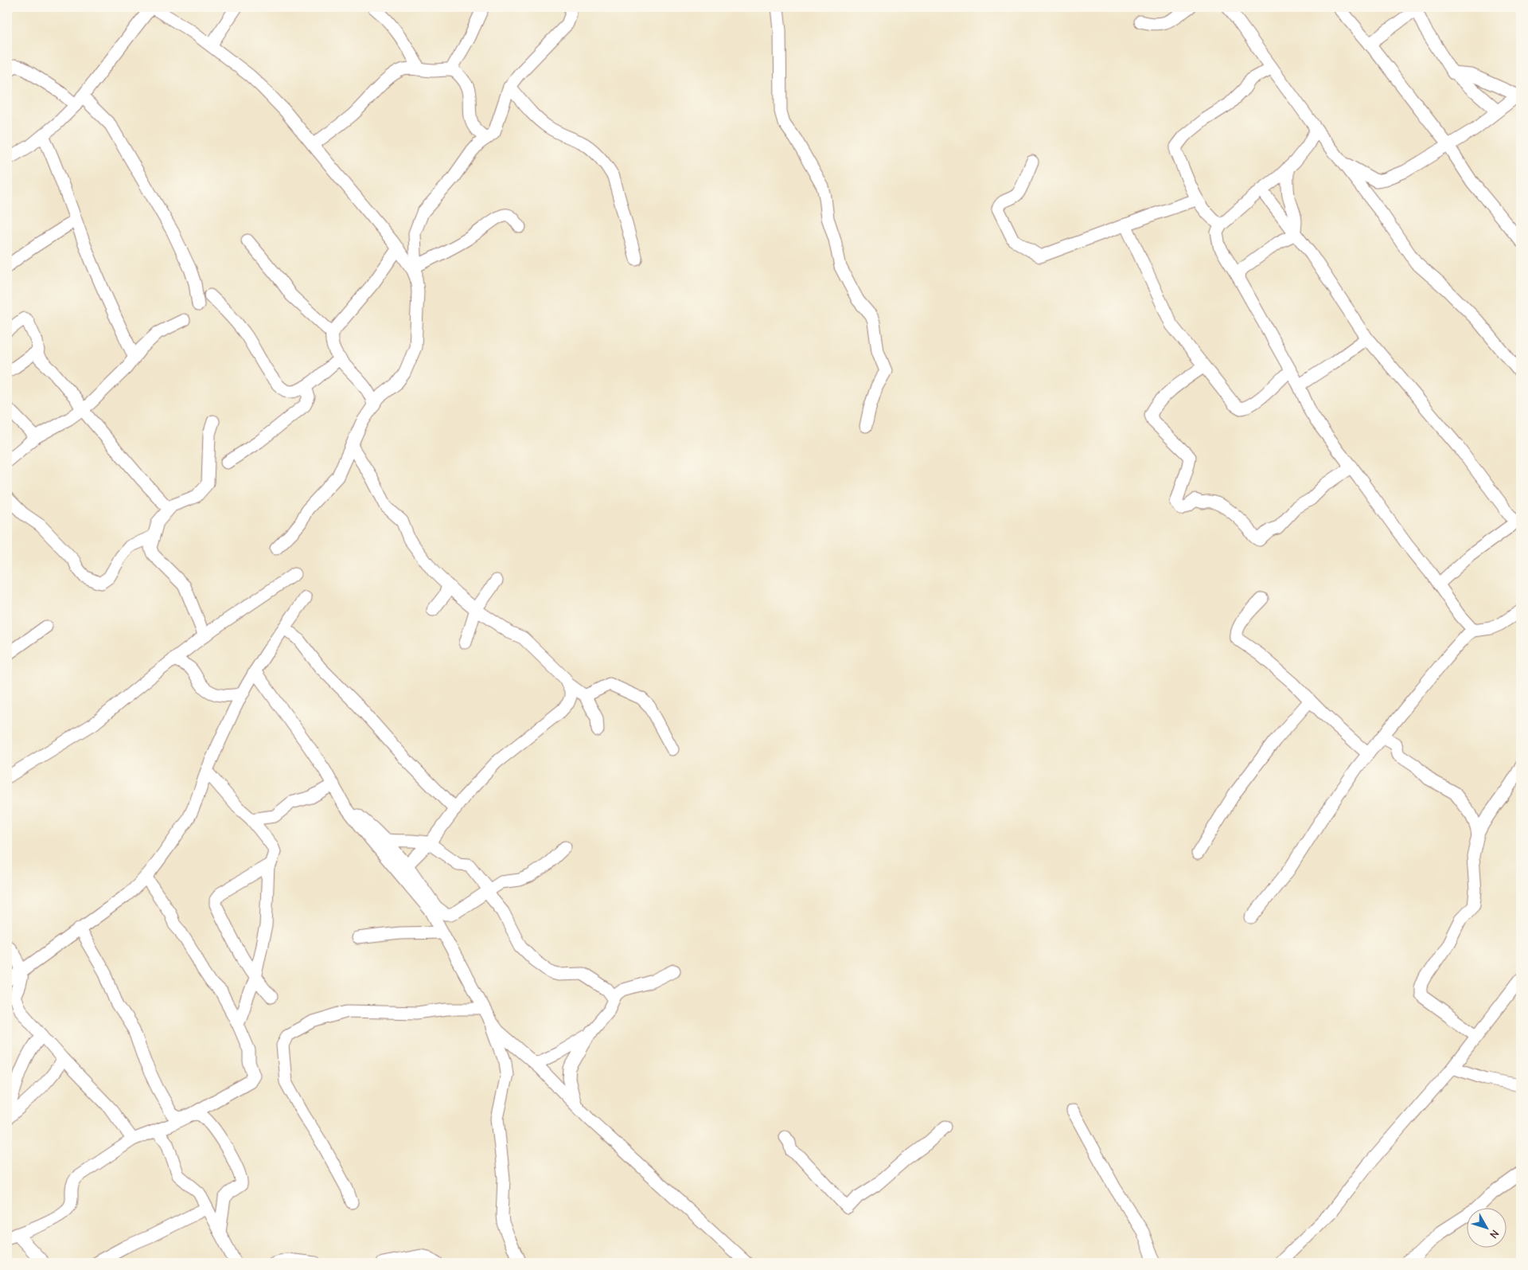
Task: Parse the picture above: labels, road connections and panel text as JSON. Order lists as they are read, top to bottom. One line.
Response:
{"north":"bottom right"}
